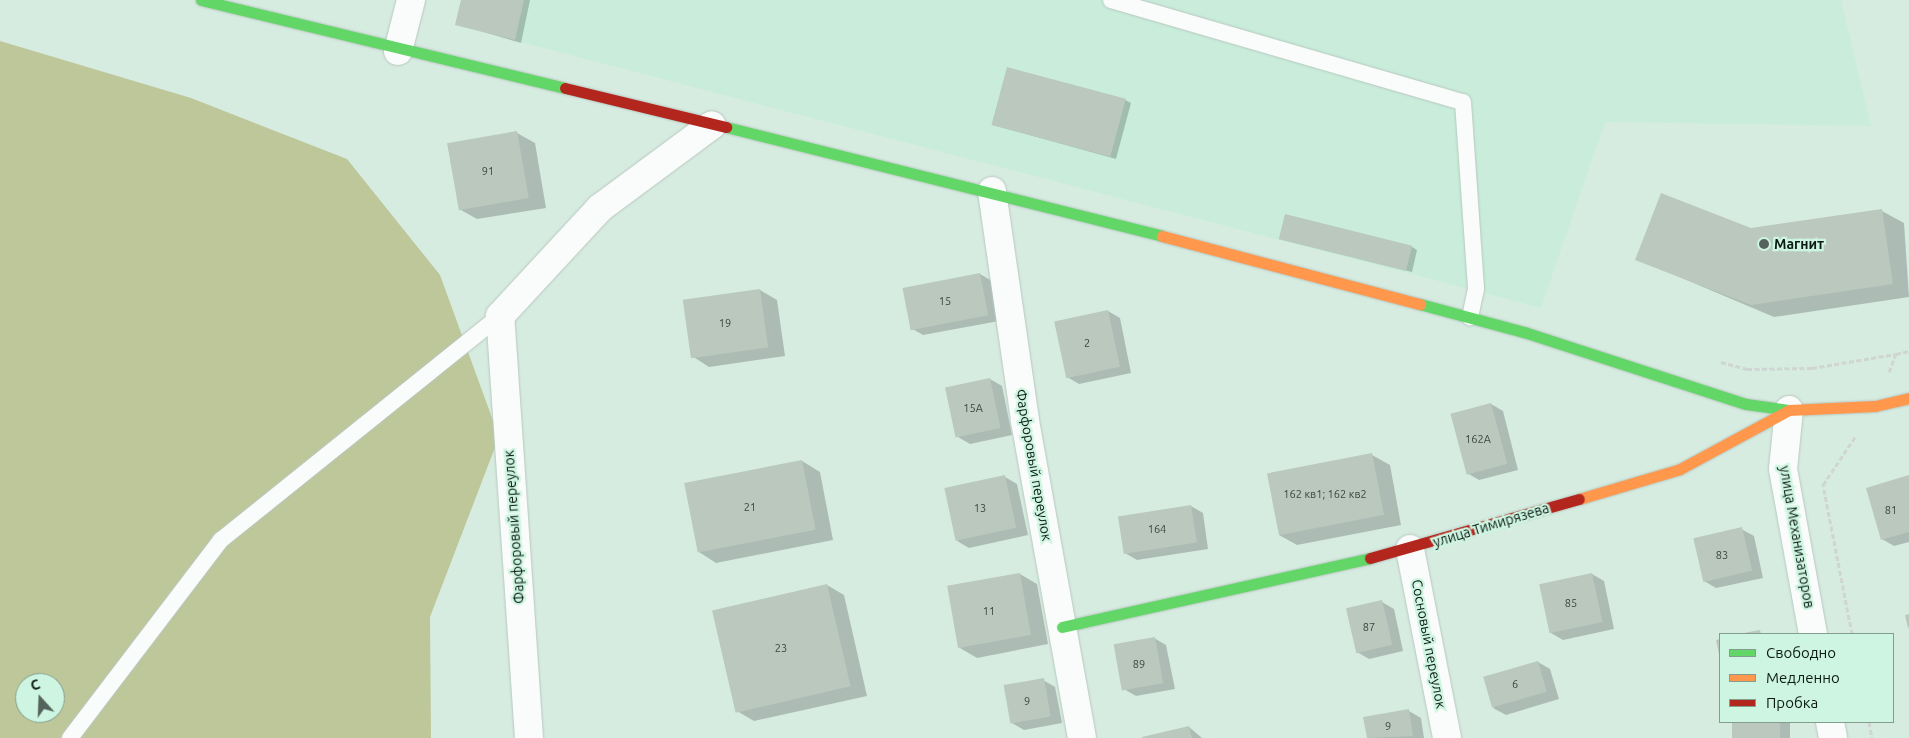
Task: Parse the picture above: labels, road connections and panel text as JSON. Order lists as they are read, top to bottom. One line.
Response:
{"streets":{"street":["Фарфоровый переулок","улица Тимирязева","улица Механизаторов","Сосновый переулок"]},"crossings":[["Фарфоровый переулок","улица Тимирязева"],["улица Тимирязева","улица Механизаторов"],["улица Тимирязева","Сосновый переулок"]],"places":["Магнит"],"house_numbers":["91","15","19","2","15А","162А","162 кв1; 162 кв2","21","13","81","164","83","85","11","87","23","89","6","9","9"],"legend":["Свободно","Медленно","Пробка"],"north":"top"}
